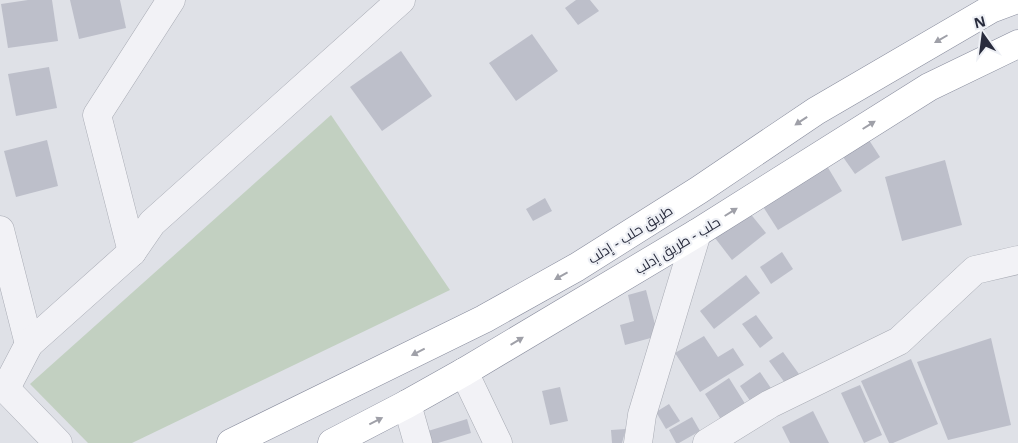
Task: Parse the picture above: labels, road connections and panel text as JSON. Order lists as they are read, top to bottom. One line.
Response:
{"streets":{"highway":["طريق حلب - إدلب","حلب - طريق إدلب"]},"one_way":["طريق حلب - إدلب","حلب - طريق إدلب"],"north":"top"}
